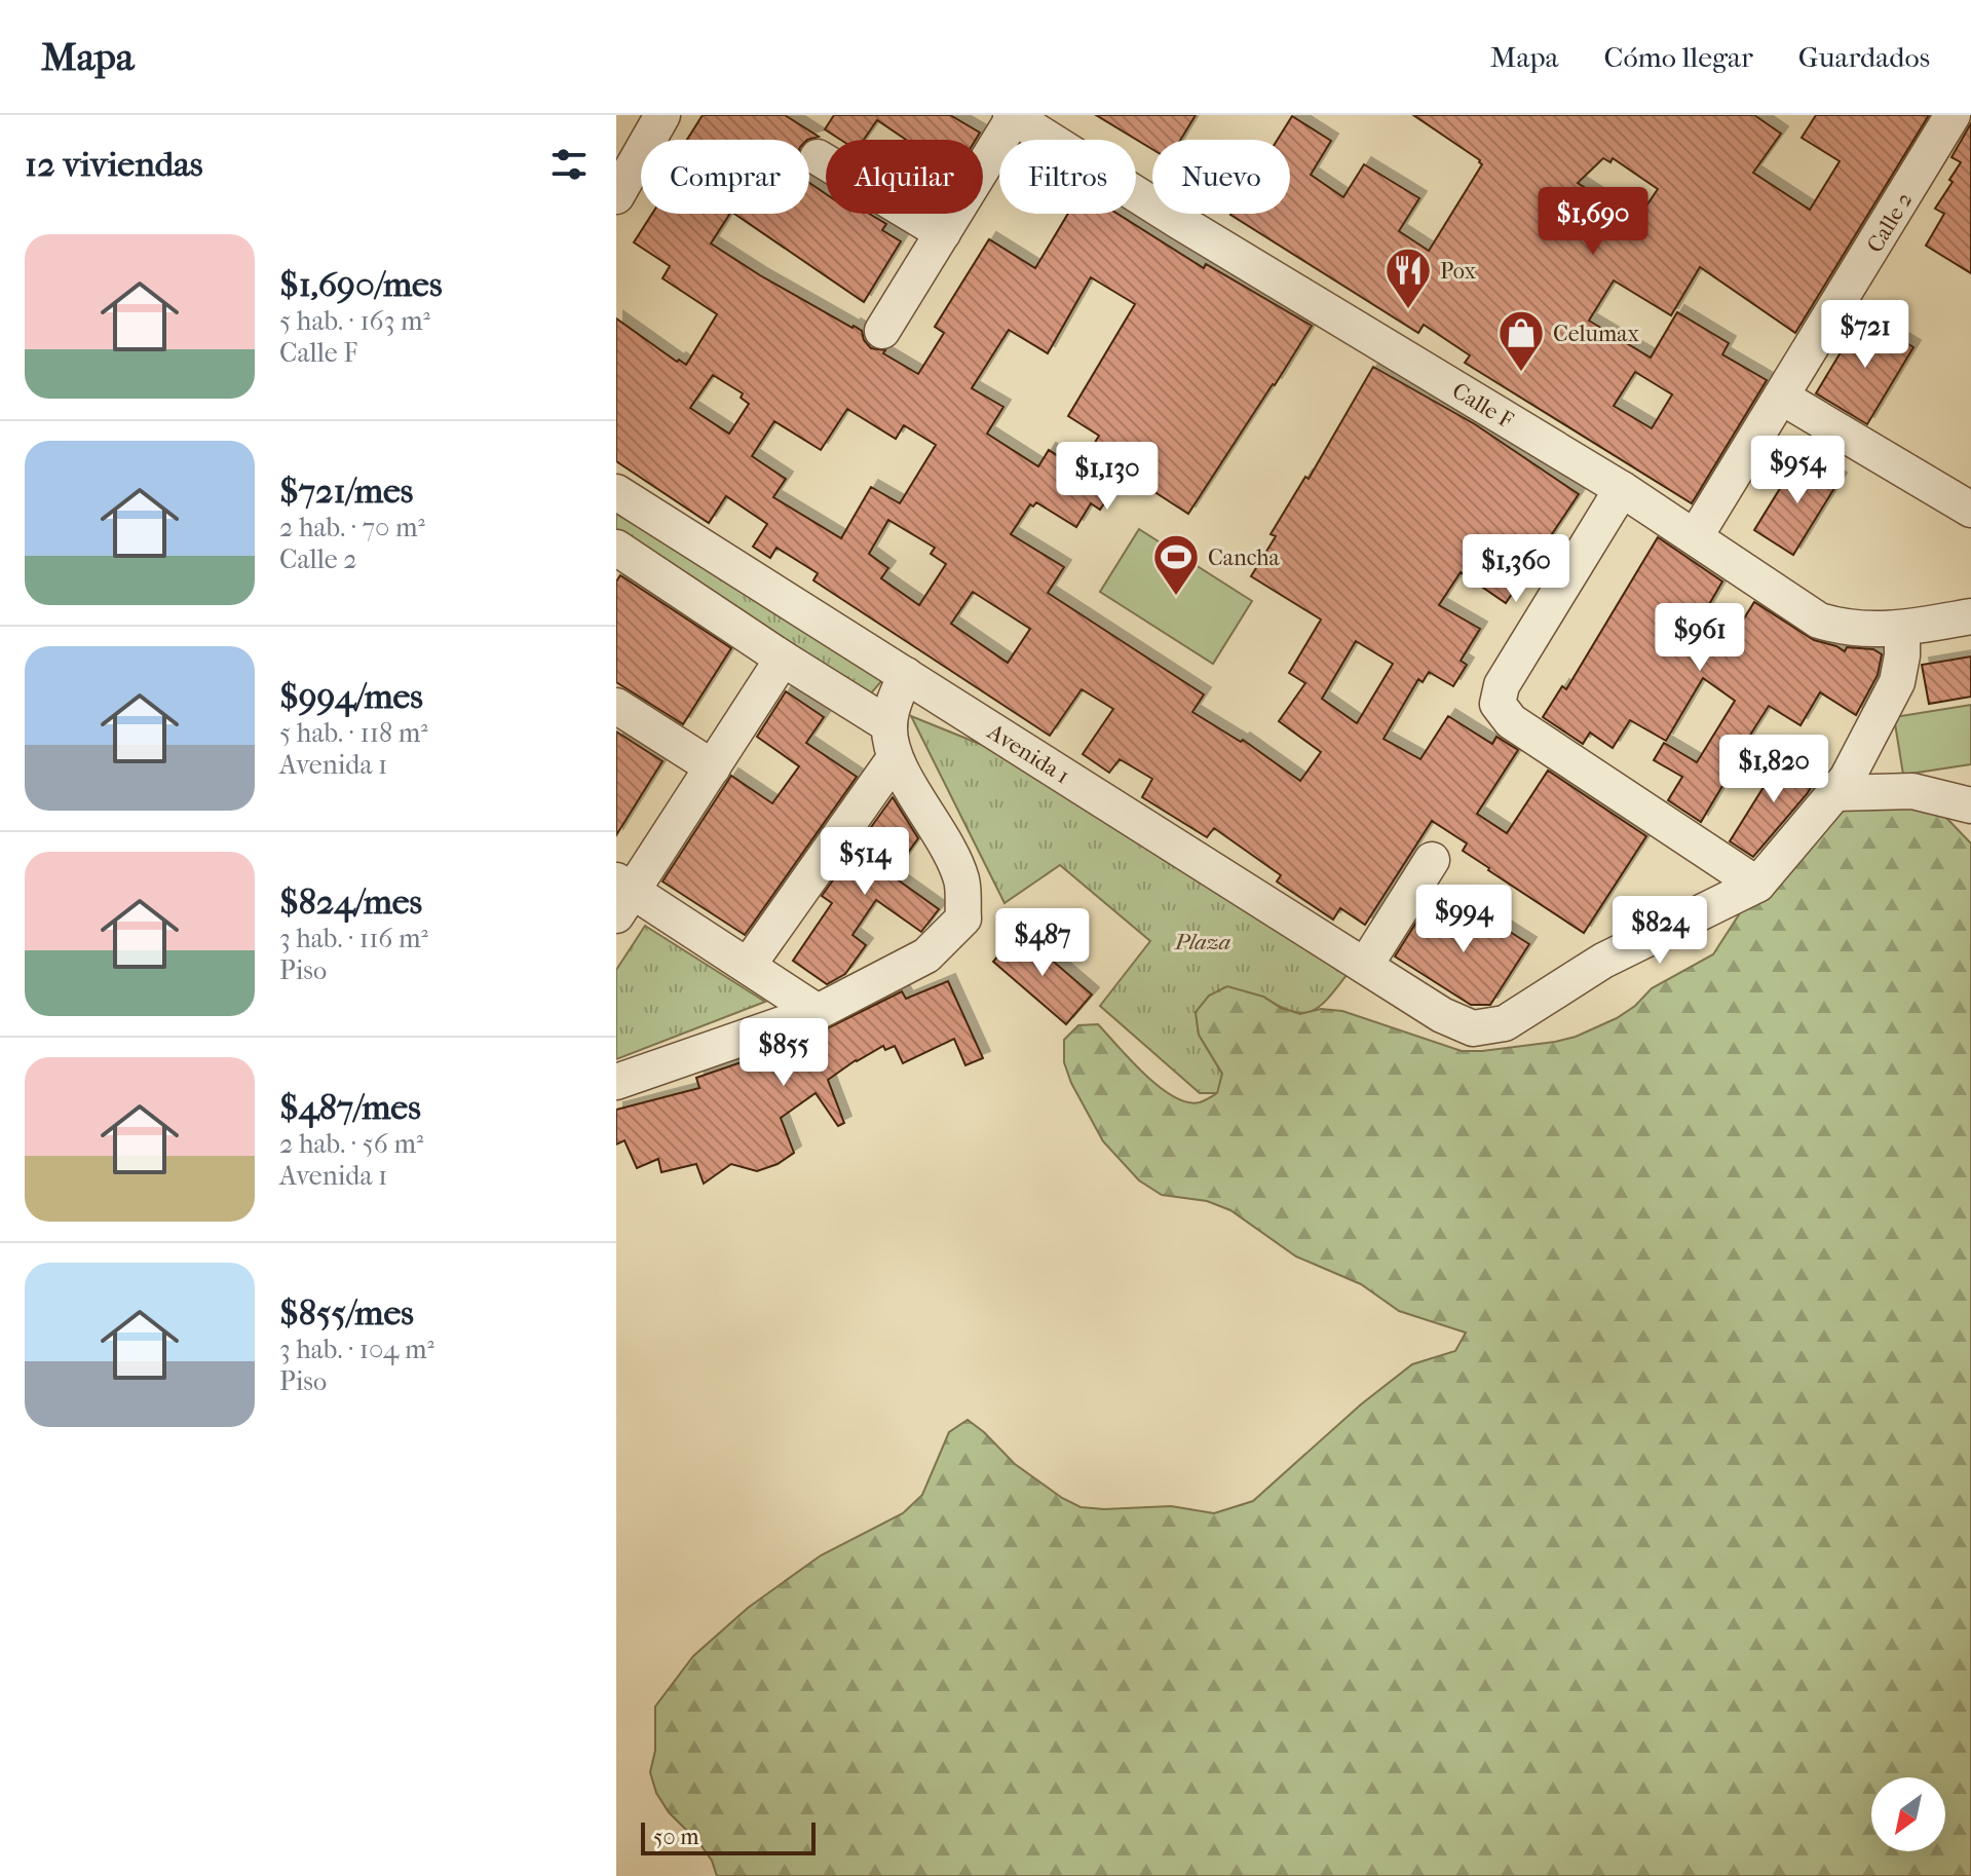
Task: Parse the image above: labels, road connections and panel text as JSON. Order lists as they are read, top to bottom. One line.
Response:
{"streets":{"street":["Calle 2","Calle F","Avenida 1"]},"crossings":[["Calle 2","Calle F"]],"parks":["Plaza"],"places":{"restaurant":["Pox"],"shop":["Celumax"],"sports":["Cancha"]},"scale_bar":"50 m","north":"bottom left","page":{"header":"Mapa","nav":["Mapa","Cómo llegar","Guardados"],"heading":"12 viviendas","chip":["Comprar","Alquilar","Filtros","Nuevo"],"price":["$1,690","$721","$954","$1,130","$1,360","$961","$1,820","$514","$994","$824","$487","$855"],"list":[{"name":"$1,690/mes","note":"5 hab. · 163 m² · Calle F"},{"name":"$721/mes","note":"2 hab. · 70 m² · Calle 2"},{"name":"$994/mes","note":"5 hab. · 118 m² · Avenida 1"},{"name":"$824/mes","note":"3 hab. · 116 m² · Piso"},{"name":"$487/mes","note":"2 hab. · 56 m² · Avenida 1"},{"name":"$855/mes","note":"3 hab. · 104 m² · Piso"}],"scale":"50 m"}}
